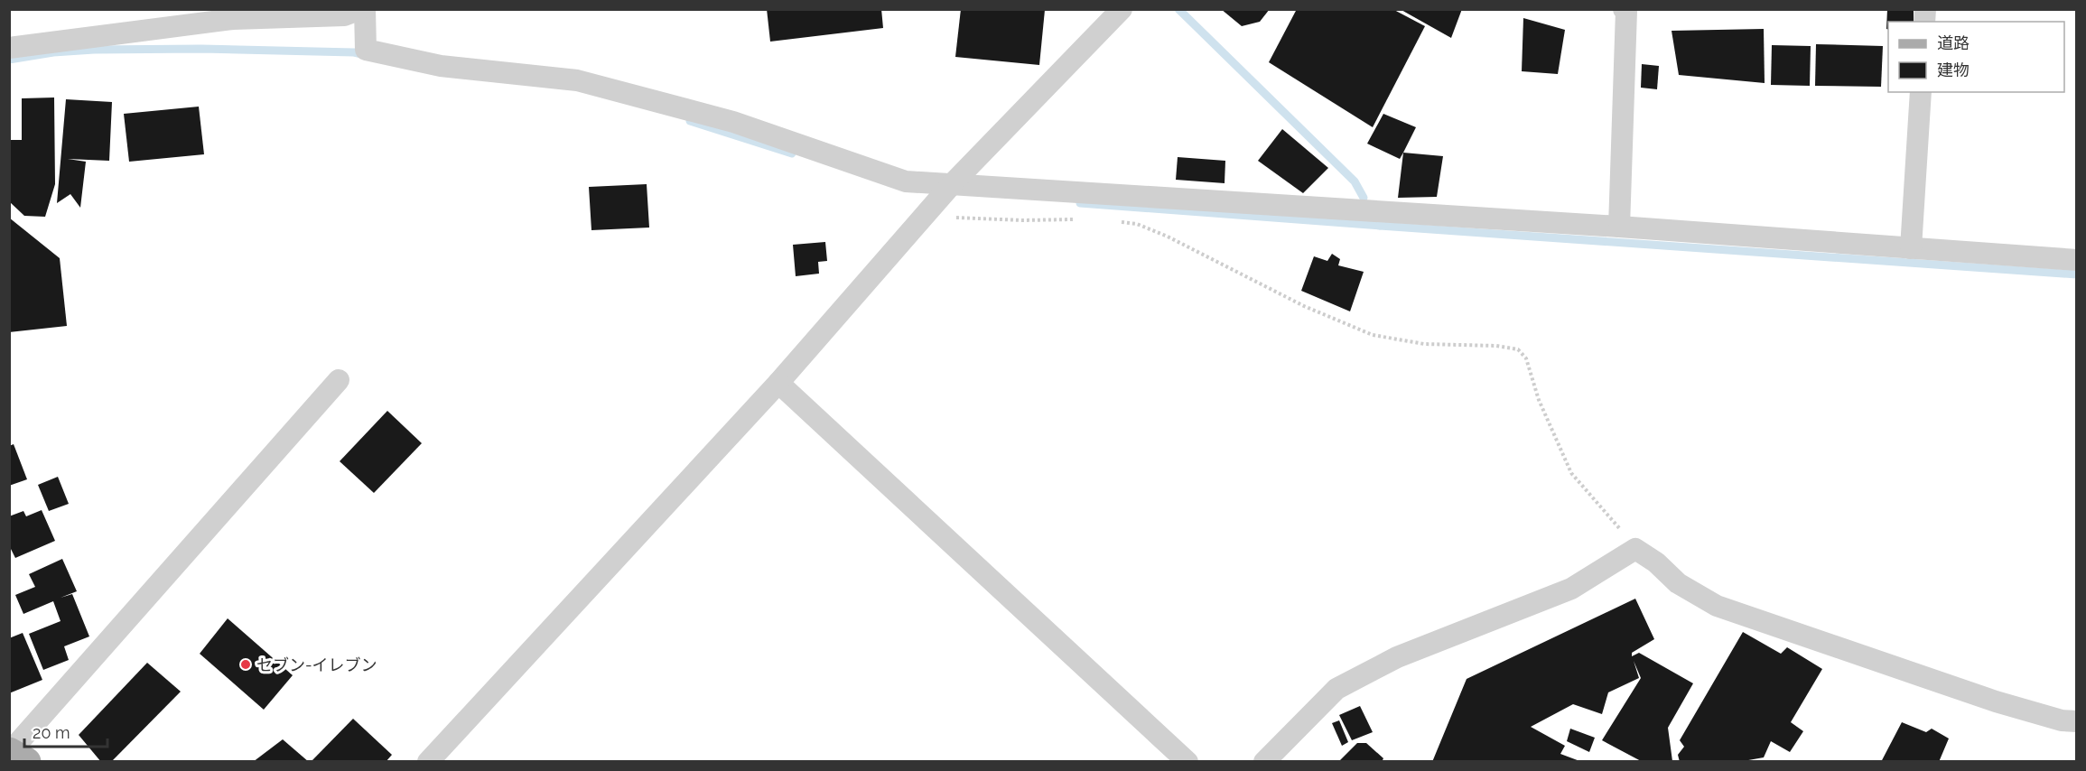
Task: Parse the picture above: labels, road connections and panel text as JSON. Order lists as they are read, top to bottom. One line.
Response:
{"places":["セブン-イレブン"],"legend":["道路","建物"],"scale_bar":"20 m"}
